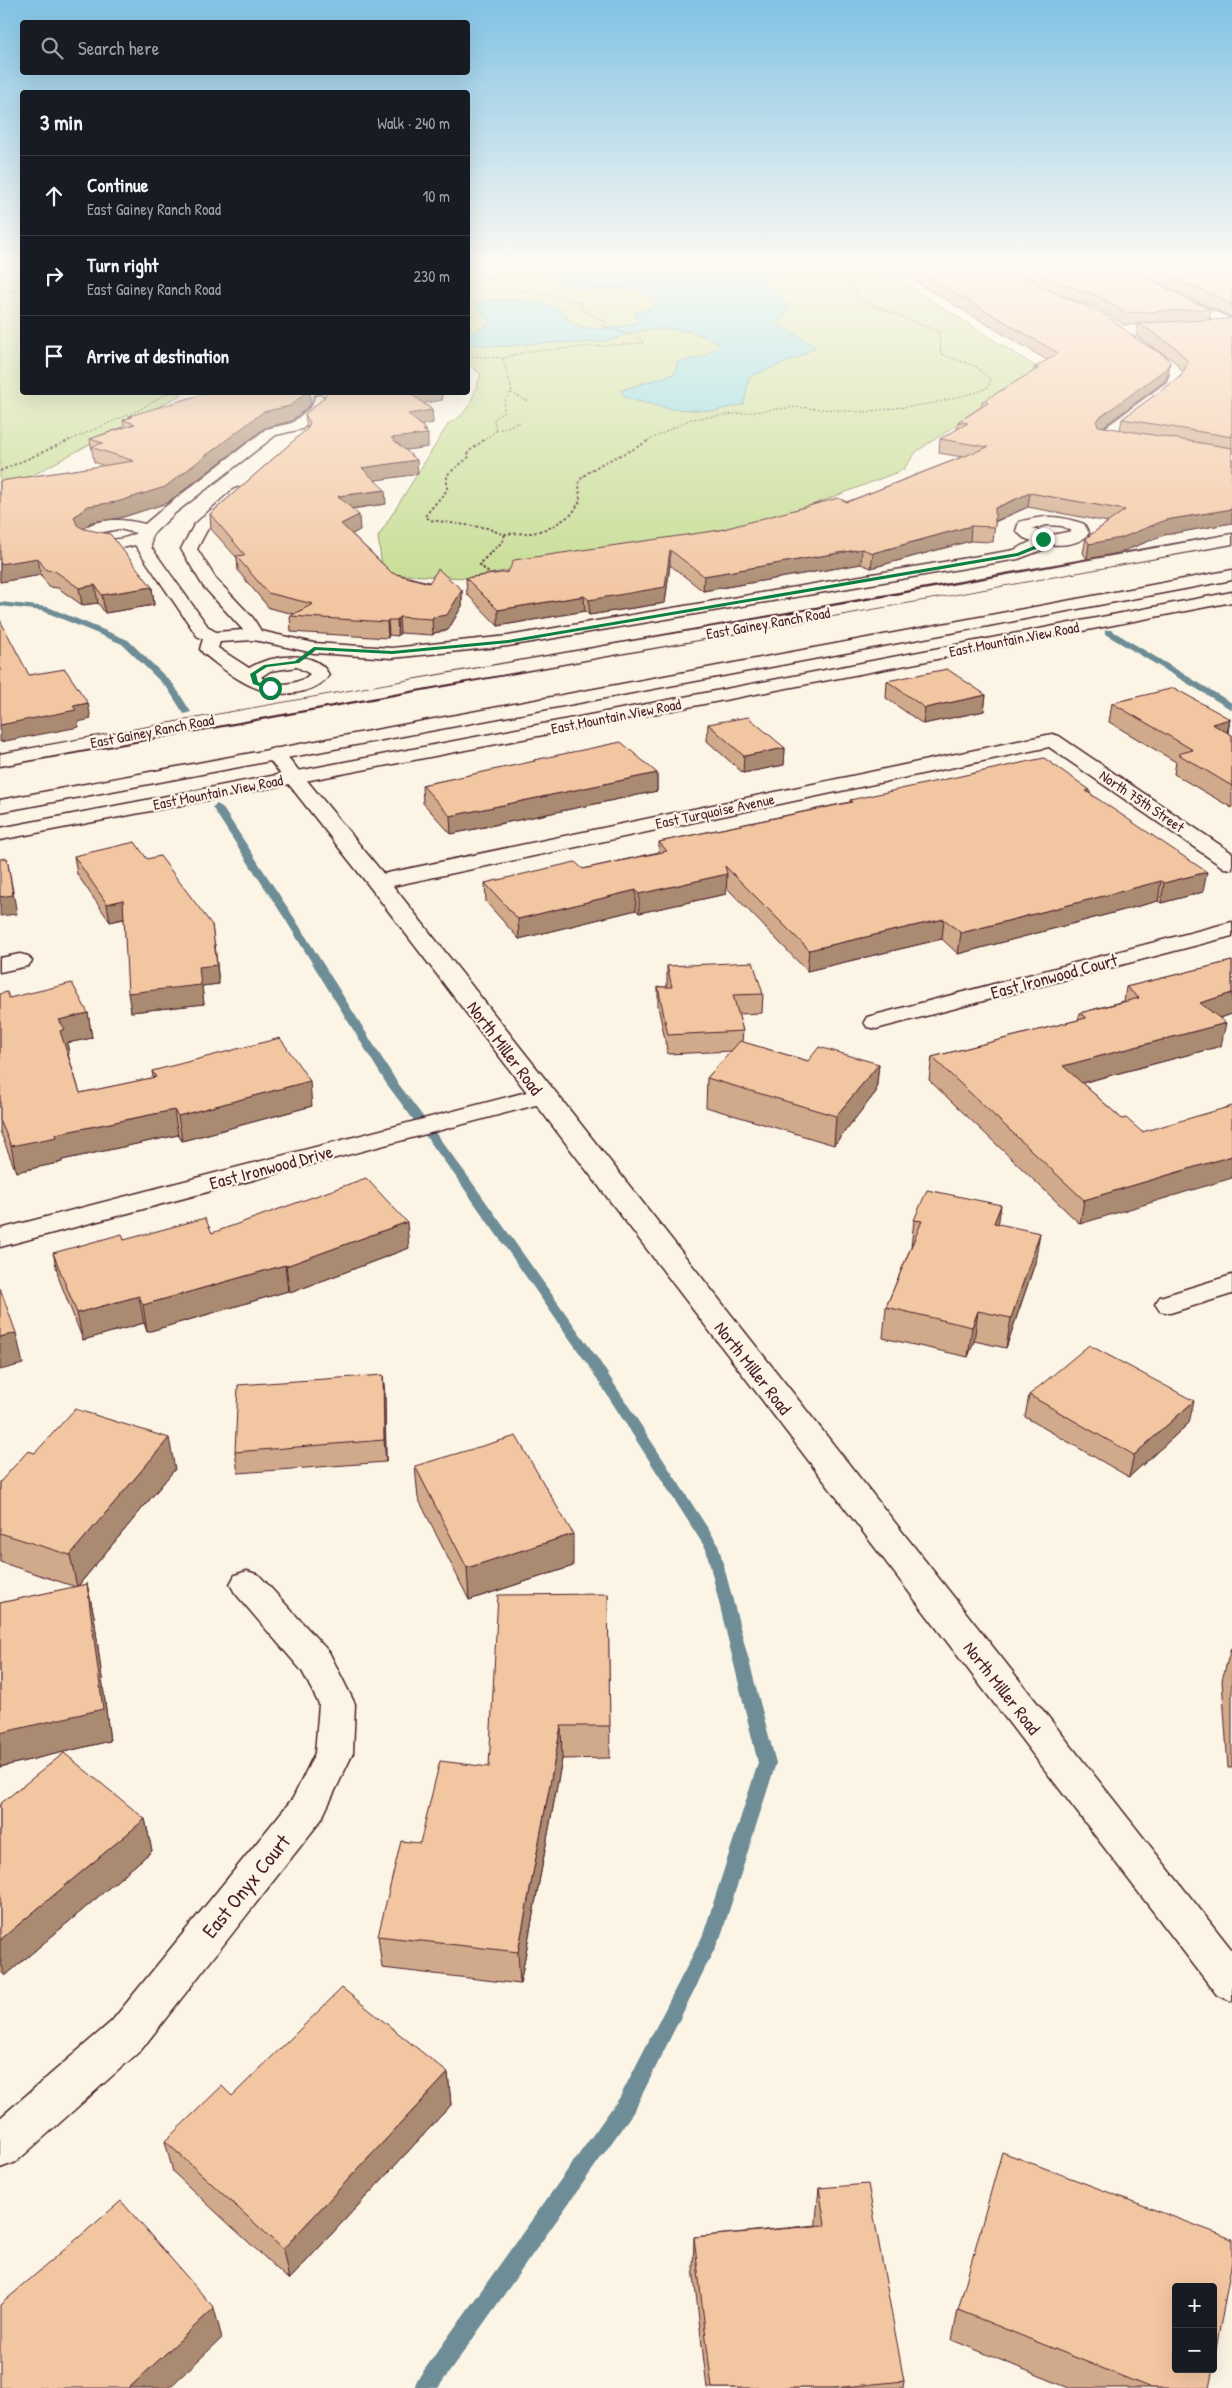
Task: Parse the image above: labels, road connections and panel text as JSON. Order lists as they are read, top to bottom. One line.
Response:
{"streets":{"street":["East Gainey Ranch Road","East Mountain View Road","North 75th Street","East Turquoise Avenue","East Ironwood Court","North Miller Road","East Ironwood Drive","East Onyx Court"]},"crossings":[["East Mountain View Road","North Miller Road"],["North 75th Street","East Turquoise Avenue"],["East Turquoise Avenue","North Miller Road"],["North Miller Road","East Ironwood Drive"]],"page":{"search":"Search here","heading":["3 min","Walk · 240 m"],"list":[["Continue","East Gainey Ranch Road","10 m"],["Turn right","East Gainey Ranch Road","230 m"],"Arrive at destination"],"map_buttons":["+","−"]}}
